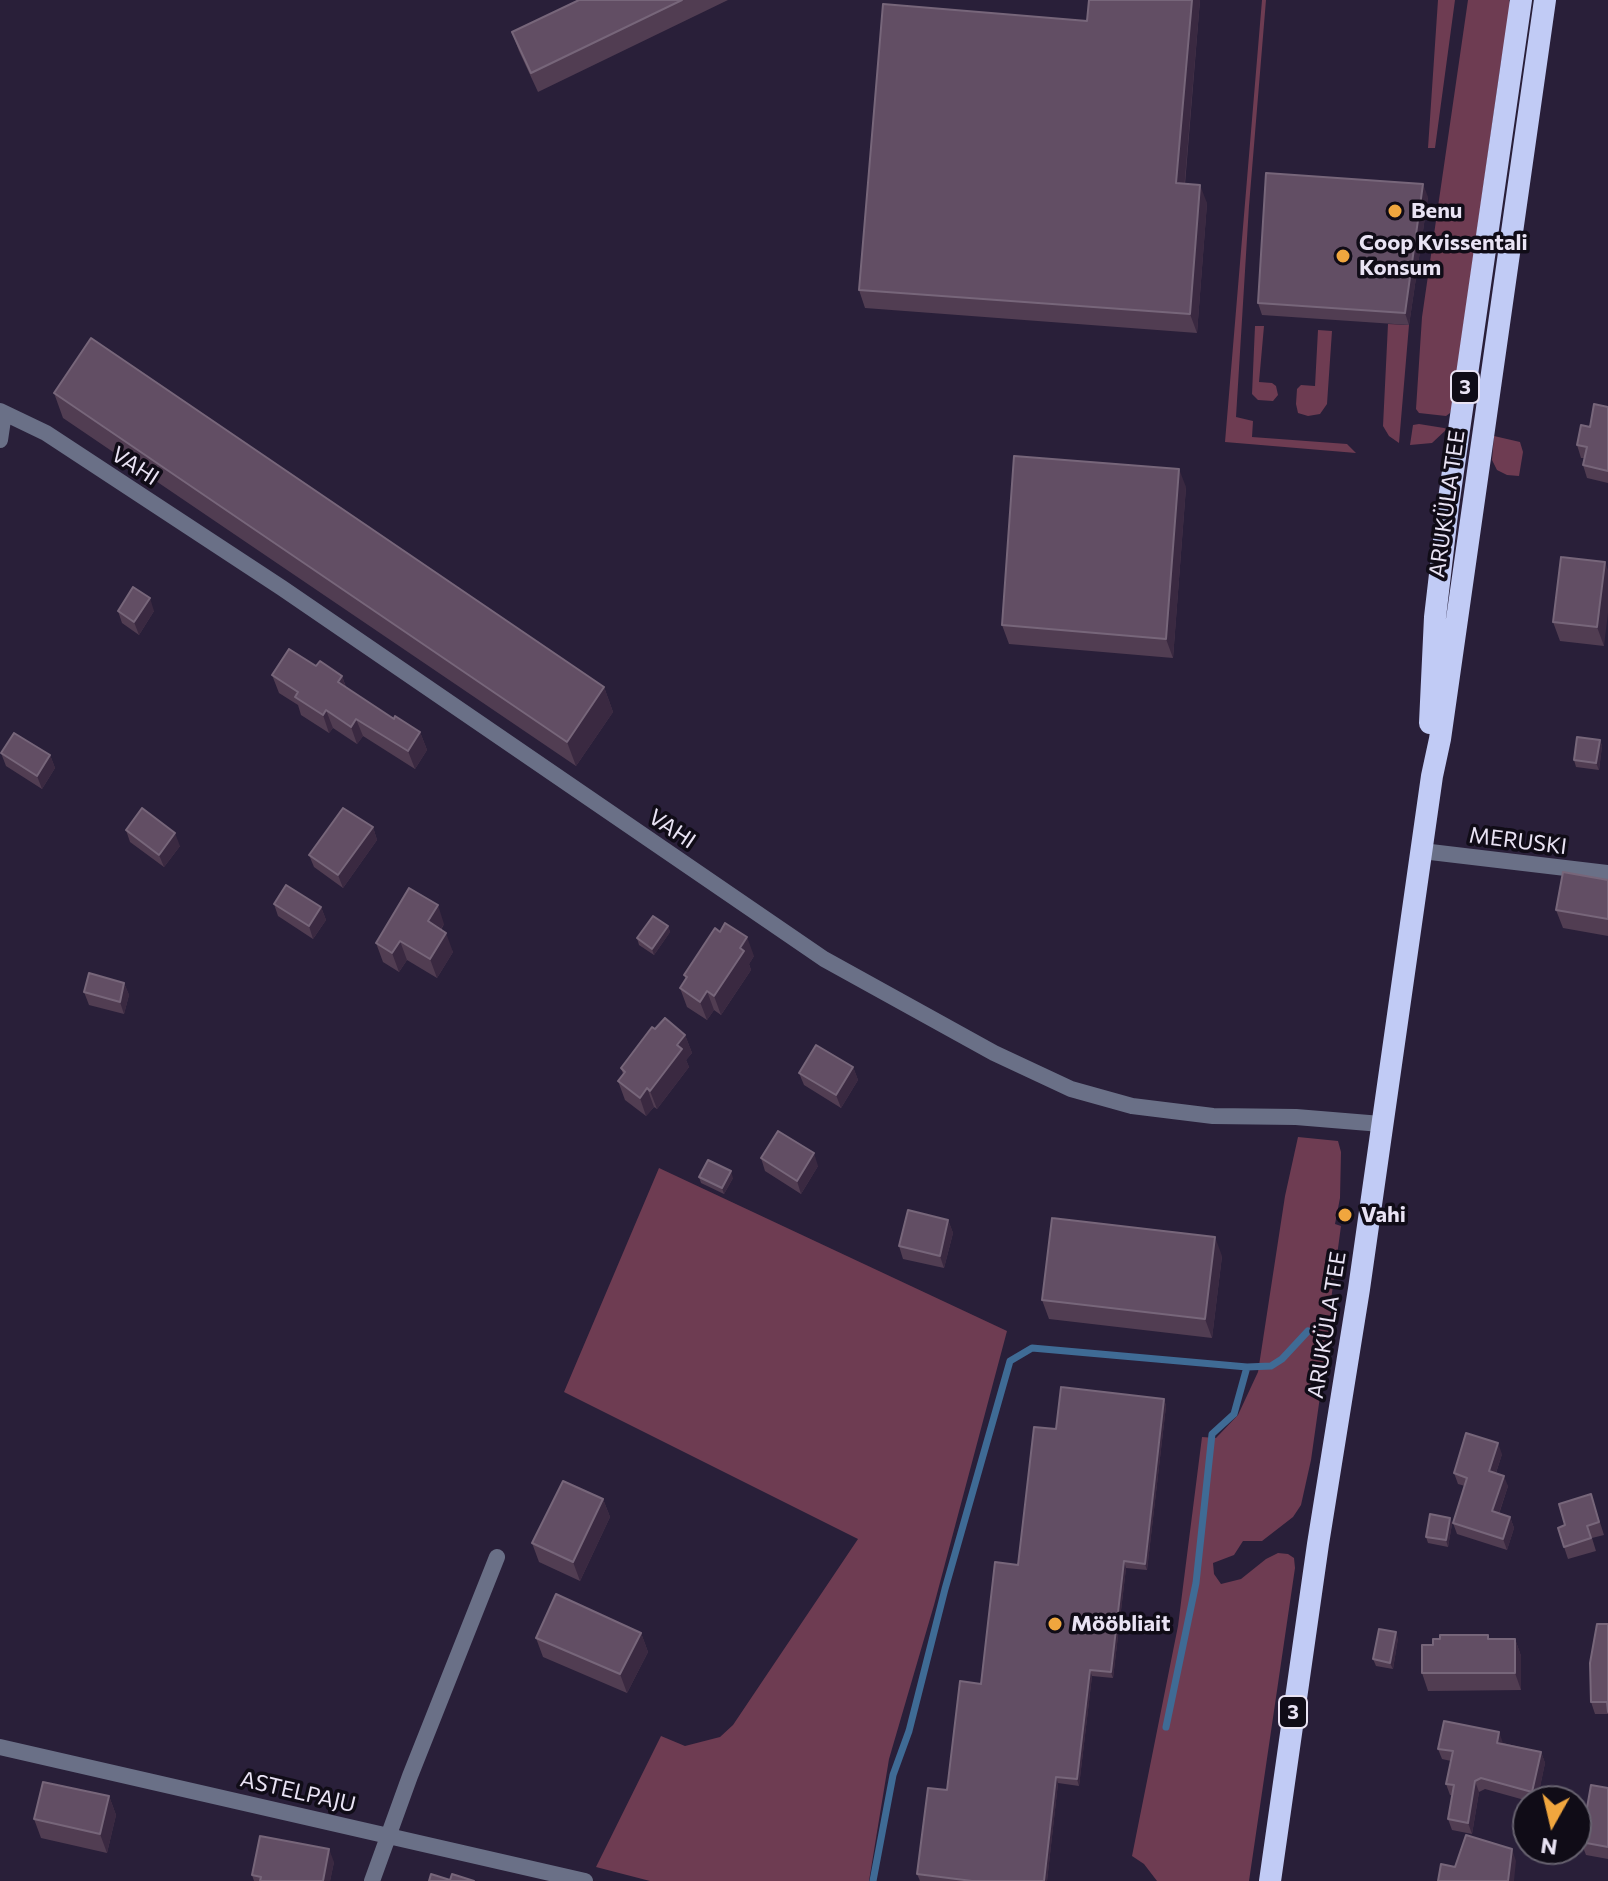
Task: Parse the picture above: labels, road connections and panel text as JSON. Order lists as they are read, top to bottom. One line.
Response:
{"streets":{"highway":["3","ARUKÜLA TEE"],"street":["VAHI","MERUSKI","ASTELPAJU"]},"crossings":[["VAHI","ARUKÜLA TEE"],["ARUKÜLA TEE","MERUSKI"]],"places":["Benu","Coop Kvissentali Konsum","Vahi","Mööbliait"],"north":"bottom"}
